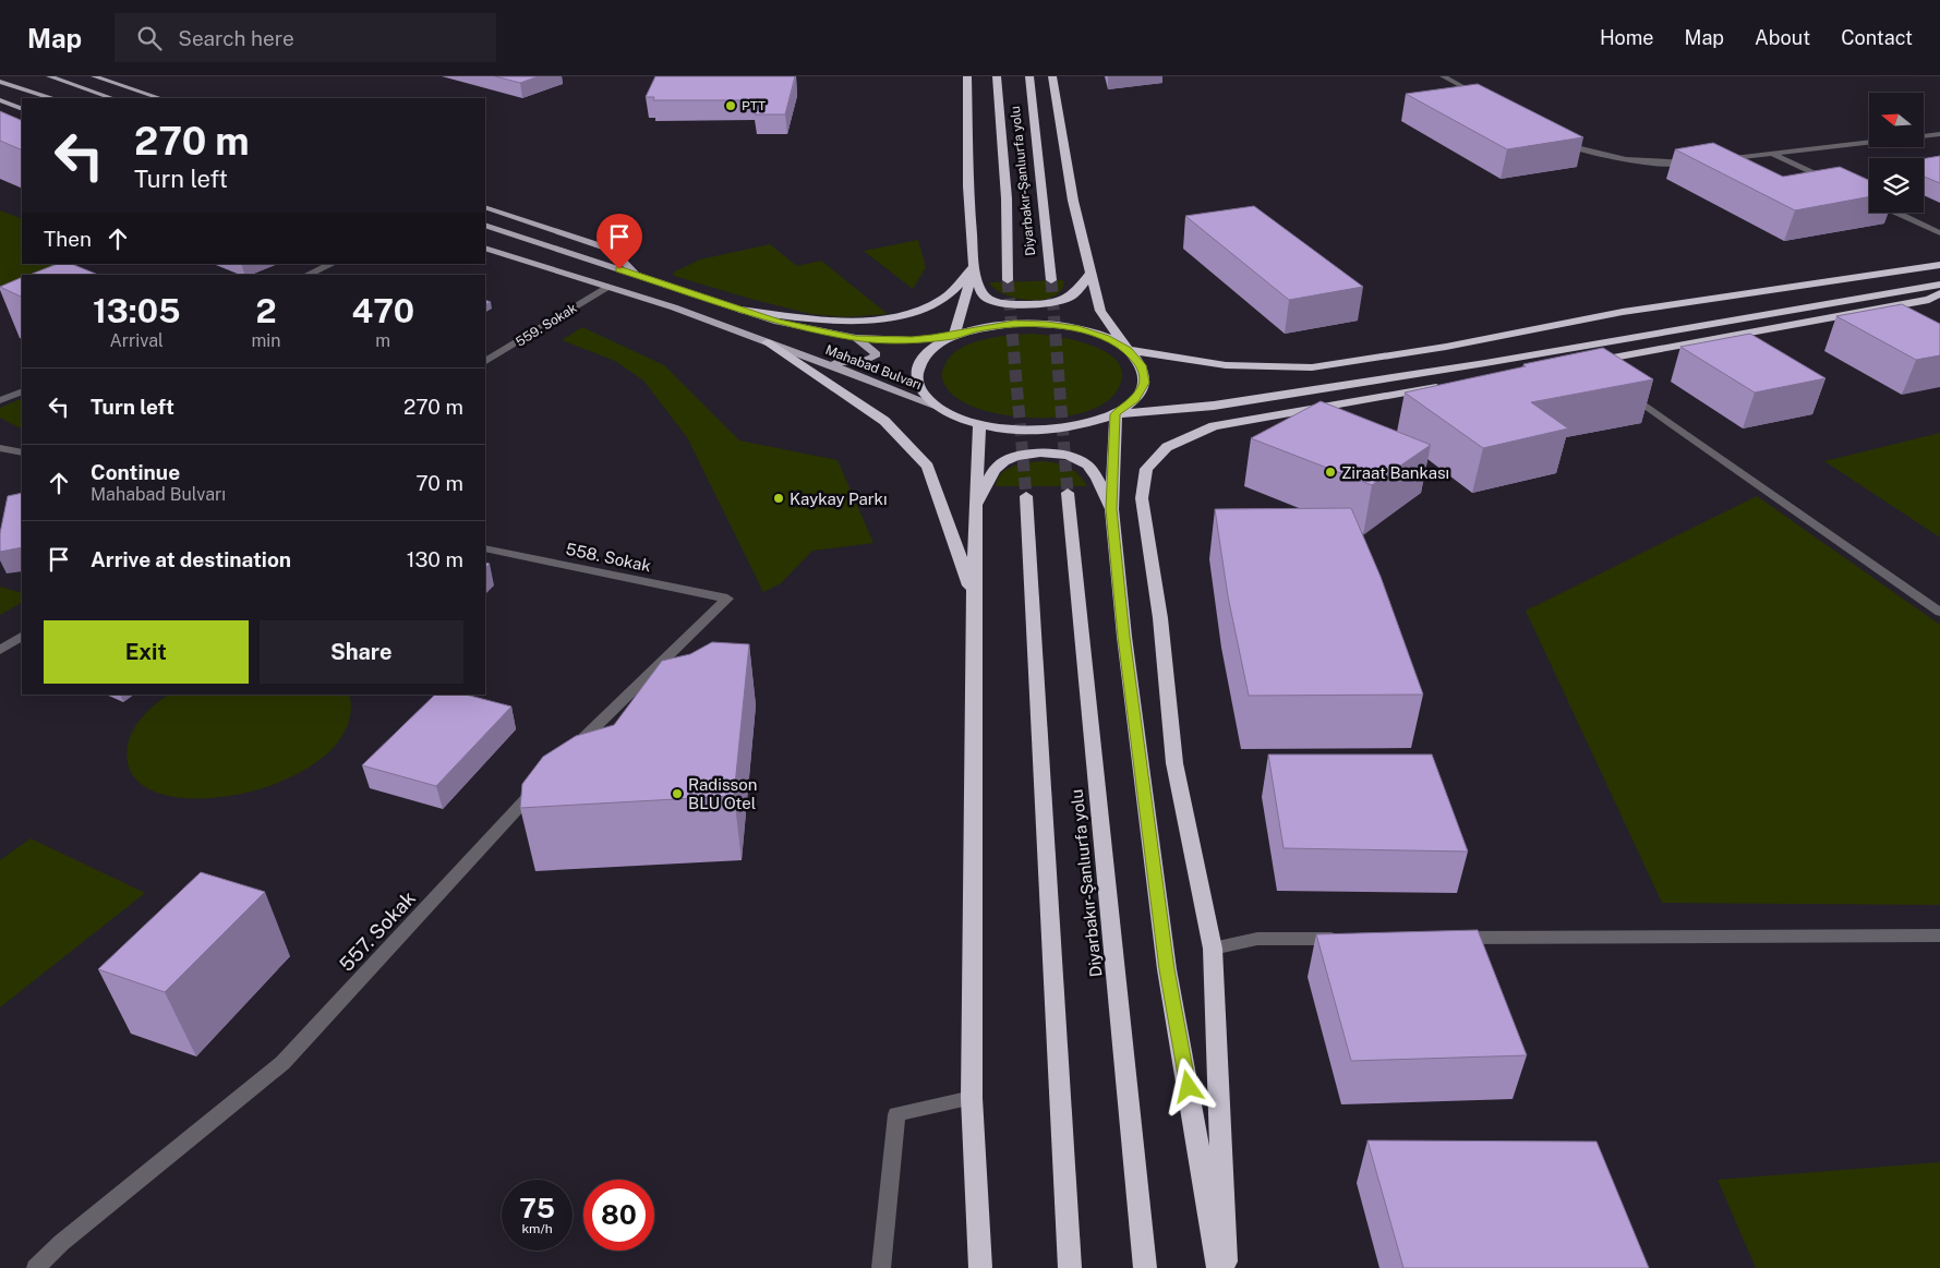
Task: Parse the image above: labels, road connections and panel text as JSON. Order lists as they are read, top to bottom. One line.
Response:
{"streets":{"highway":["Diyarbakır-Şanlıurfa yolu"],"main road":["Mahabad Bulvarı"],"street":["559. Sokak","558. Sokak","557. Sokak"]},"crossings":[["559. Sokak","Mahabad Bulvarı"]],"places":["PTT","Ziraat Bankası","Kaykay Parkı","Radisson BLU Otel"],"north":"left","page":{"header":"Map","search":"Search here","nav":["Home","Map","About","Contact"],"turn":["270 m","Turn left"],"then":"Then","eta":["13:05","Arrival","2","min","470","m"],"list":[{"name":"Turn left","value":"270 m"},{"name":"Continue","note":"Mahabad Bulvarı","value":"70 m"},{"name":"Arrive at destination","value":"130 m"}],"buttons":["Exit","Share"],"speed":"75 km/h","limit":"80"}}
